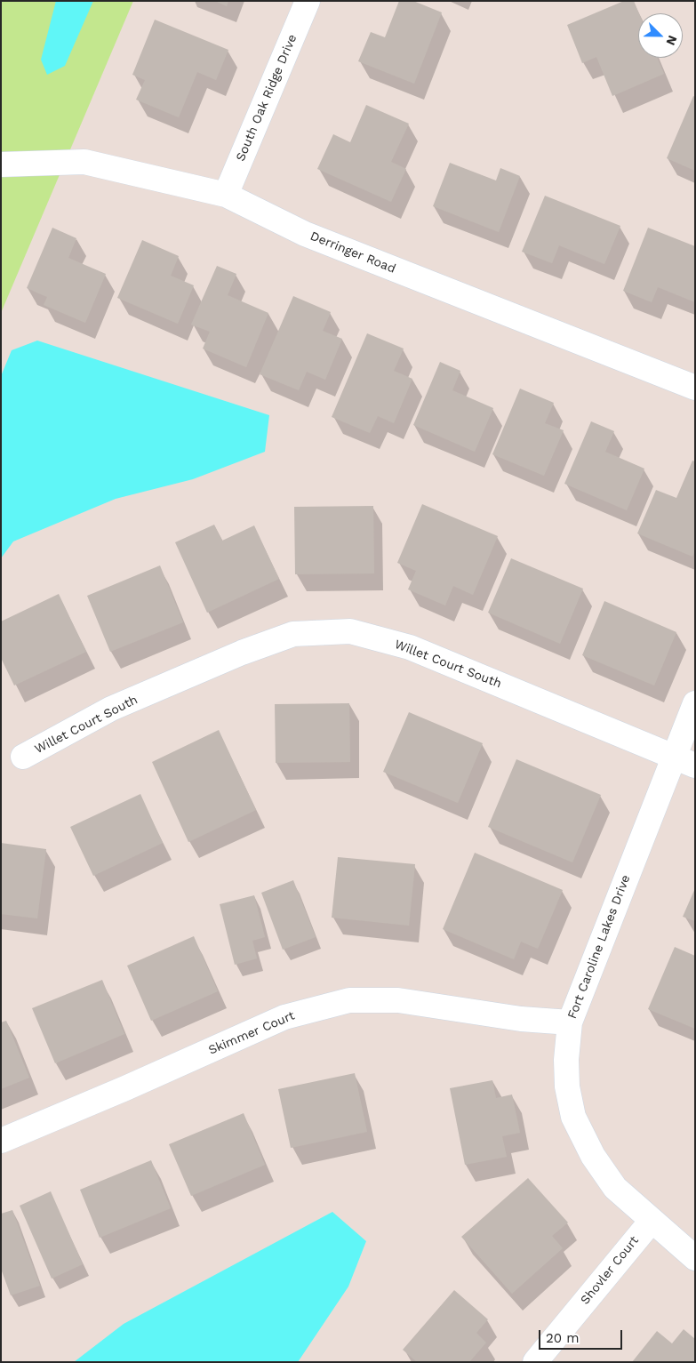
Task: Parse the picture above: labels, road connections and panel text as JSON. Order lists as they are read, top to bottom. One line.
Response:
{"streets":{"street":["South Oak Ridge Drive","Derringer Road","Willet Court South","Fort Caroline Lakes Drive","Skimmer Court","Shovler Court"]},"crossings":[["South Oak Ridge Drive","Derringer Road"],["Willet Court South","Fort Caroline Lakes Drive"],["Fort Caroline Lakes Drive","Skimmer Court"],["Fort Caroline Lakes Drive","Shovler Court"]],"scale_bar":"20 m","north":"bottom right"}
